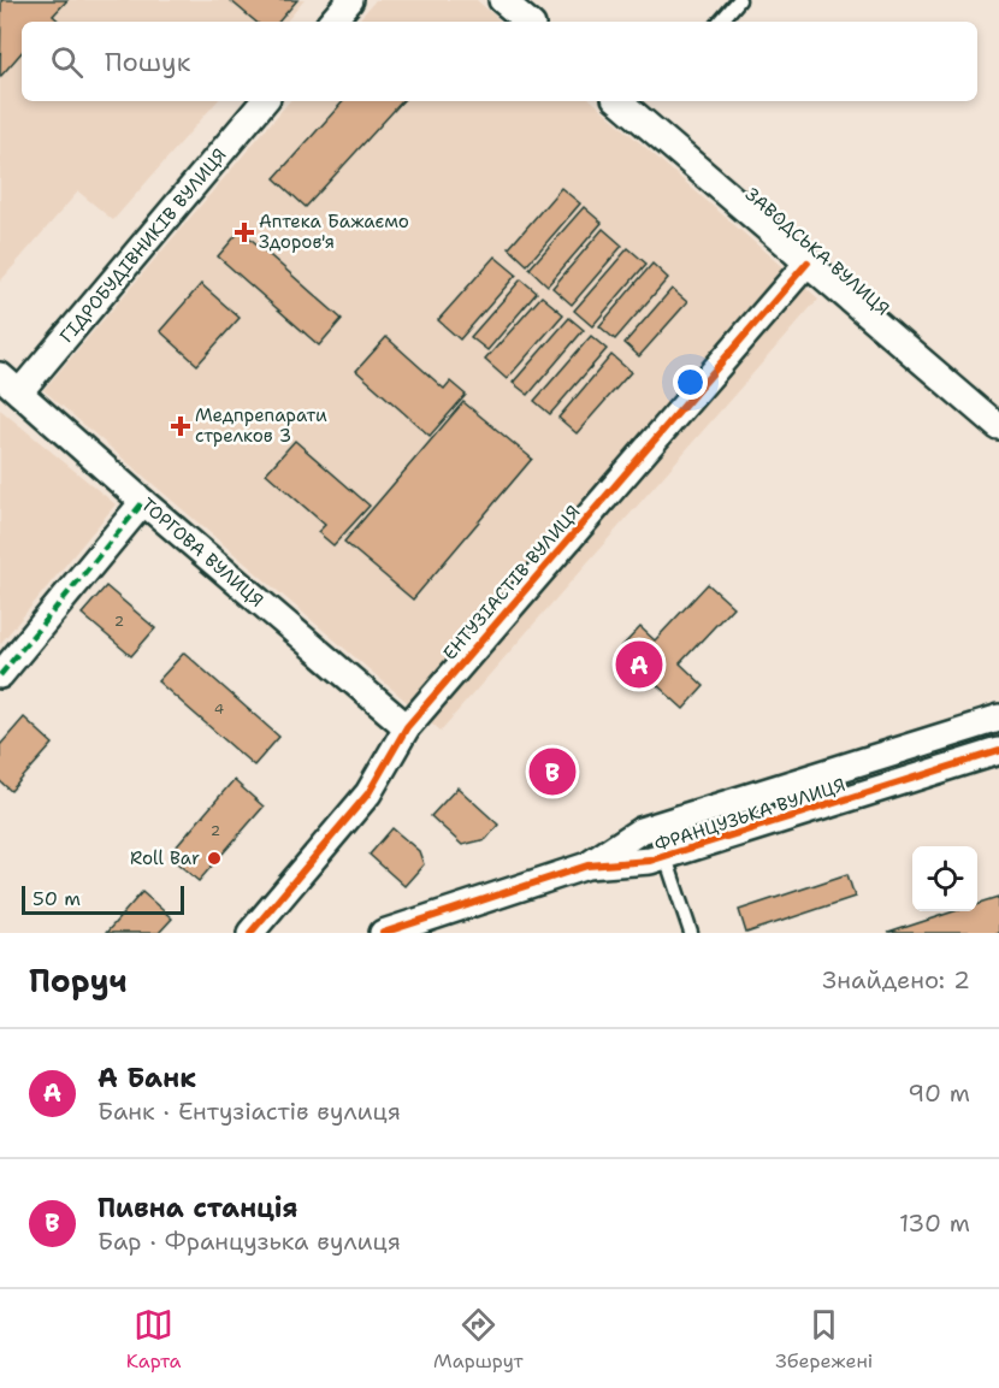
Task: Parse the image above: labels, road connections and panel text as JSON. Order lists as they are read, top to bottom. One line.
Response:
{"streets":{"street":["ГІДРОБУДІВНИКІВ ВУЛИЦЯ","ЗАВОДСЬКА ВУЛИЦЯ","ТОРГОВА ВУЛИЦЯ","ЕНТУЗІАСТІВ ВУЛИЦЯ","ФРАНЦУЗЬКА ВУЛИЦЯ"]},"crossings":[["ГІДРОБУДІВНИКІВ ВУЛИЦЯ","ТОРГОВА ВУЛИЦЯ"],["ЗАВОДСЬКА ВУЛИЦЯ","ЕНТУЗІАСТІВ ВУЛИЦЯ"],["ТОРГОВА ВУЛИЦЯ","ЕНТУЗІАСТІВ ВУЛИЦЯ"]],"places":{"health":["Аптека Бажаємо Здоров'я","Медпрепарати стрелков 3"],"other":["Roll Bar"]},"house_numbers":["2","4","2"],"scale_bar":"50 m","page":{"search":"Пошук","pins":["A","B"],"scale":"50 m","heading":["Поруч","Знайдено: 2"],"list":[{"mark":"A","name":"А Банк","note":"Банк · Ентузіастів вулиця","value":"90 m"},{"mark":"B","name":"Пивна станція","note":"Бар · Французька вулиця","value":"130 m"}],"nav":["Карта","Маршрут","Збережені"]}}
